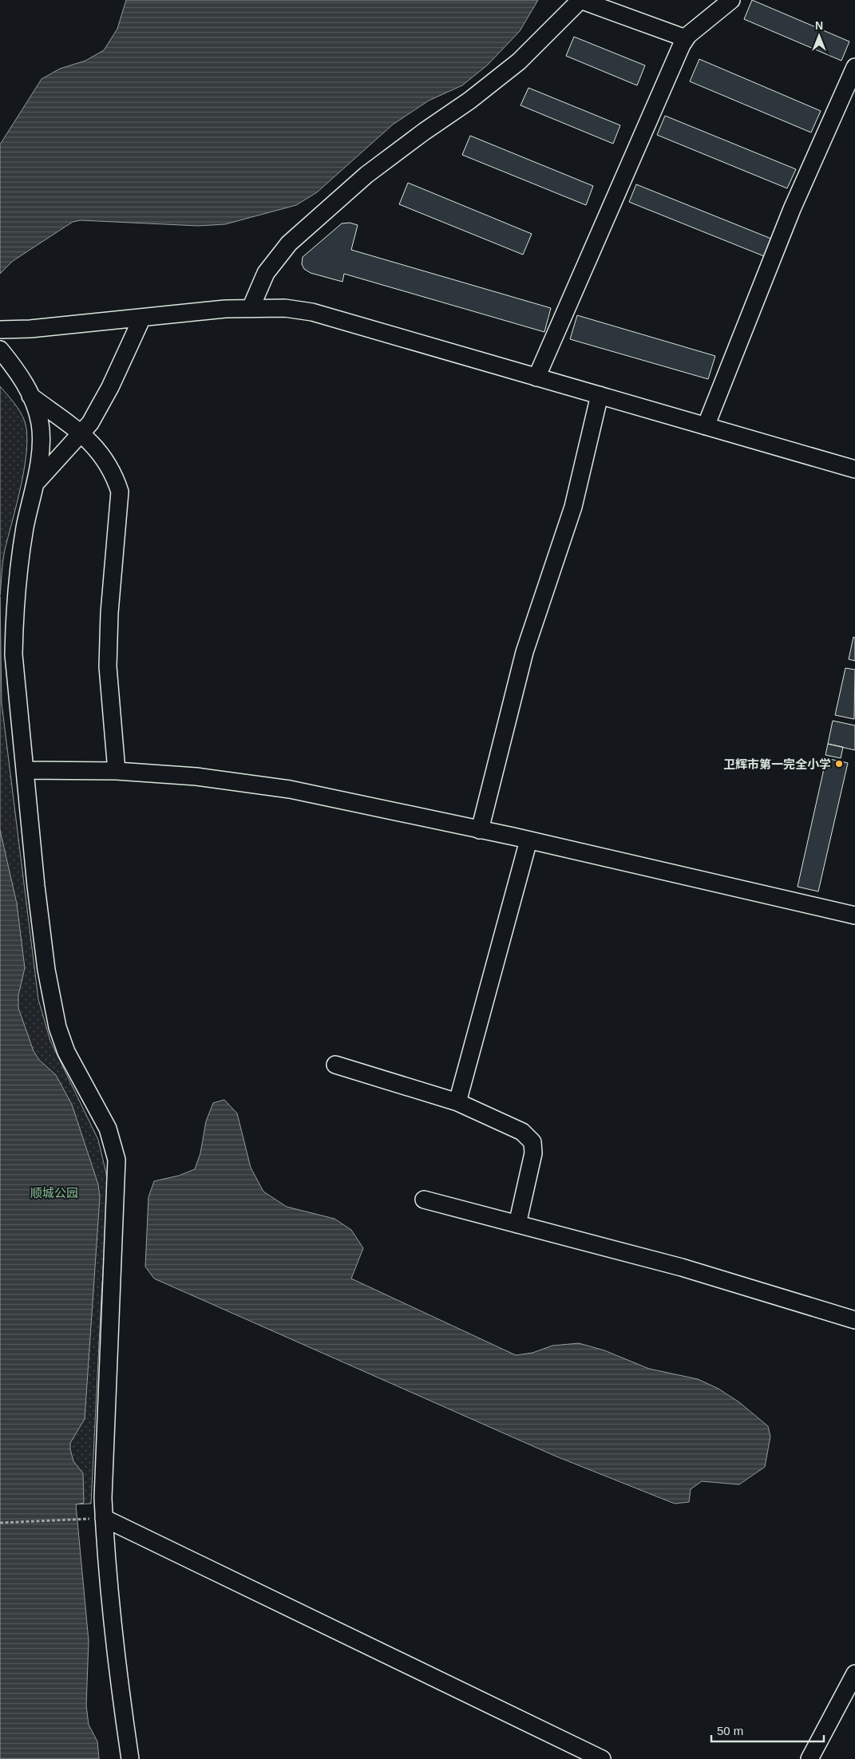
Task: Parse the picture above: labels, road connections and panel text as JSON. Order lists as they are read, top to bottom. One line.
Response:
{"parks":["顺城公园"],"places":["卫辉市第一完全小学"],"scale_bar":"50 m","north":"top"}
